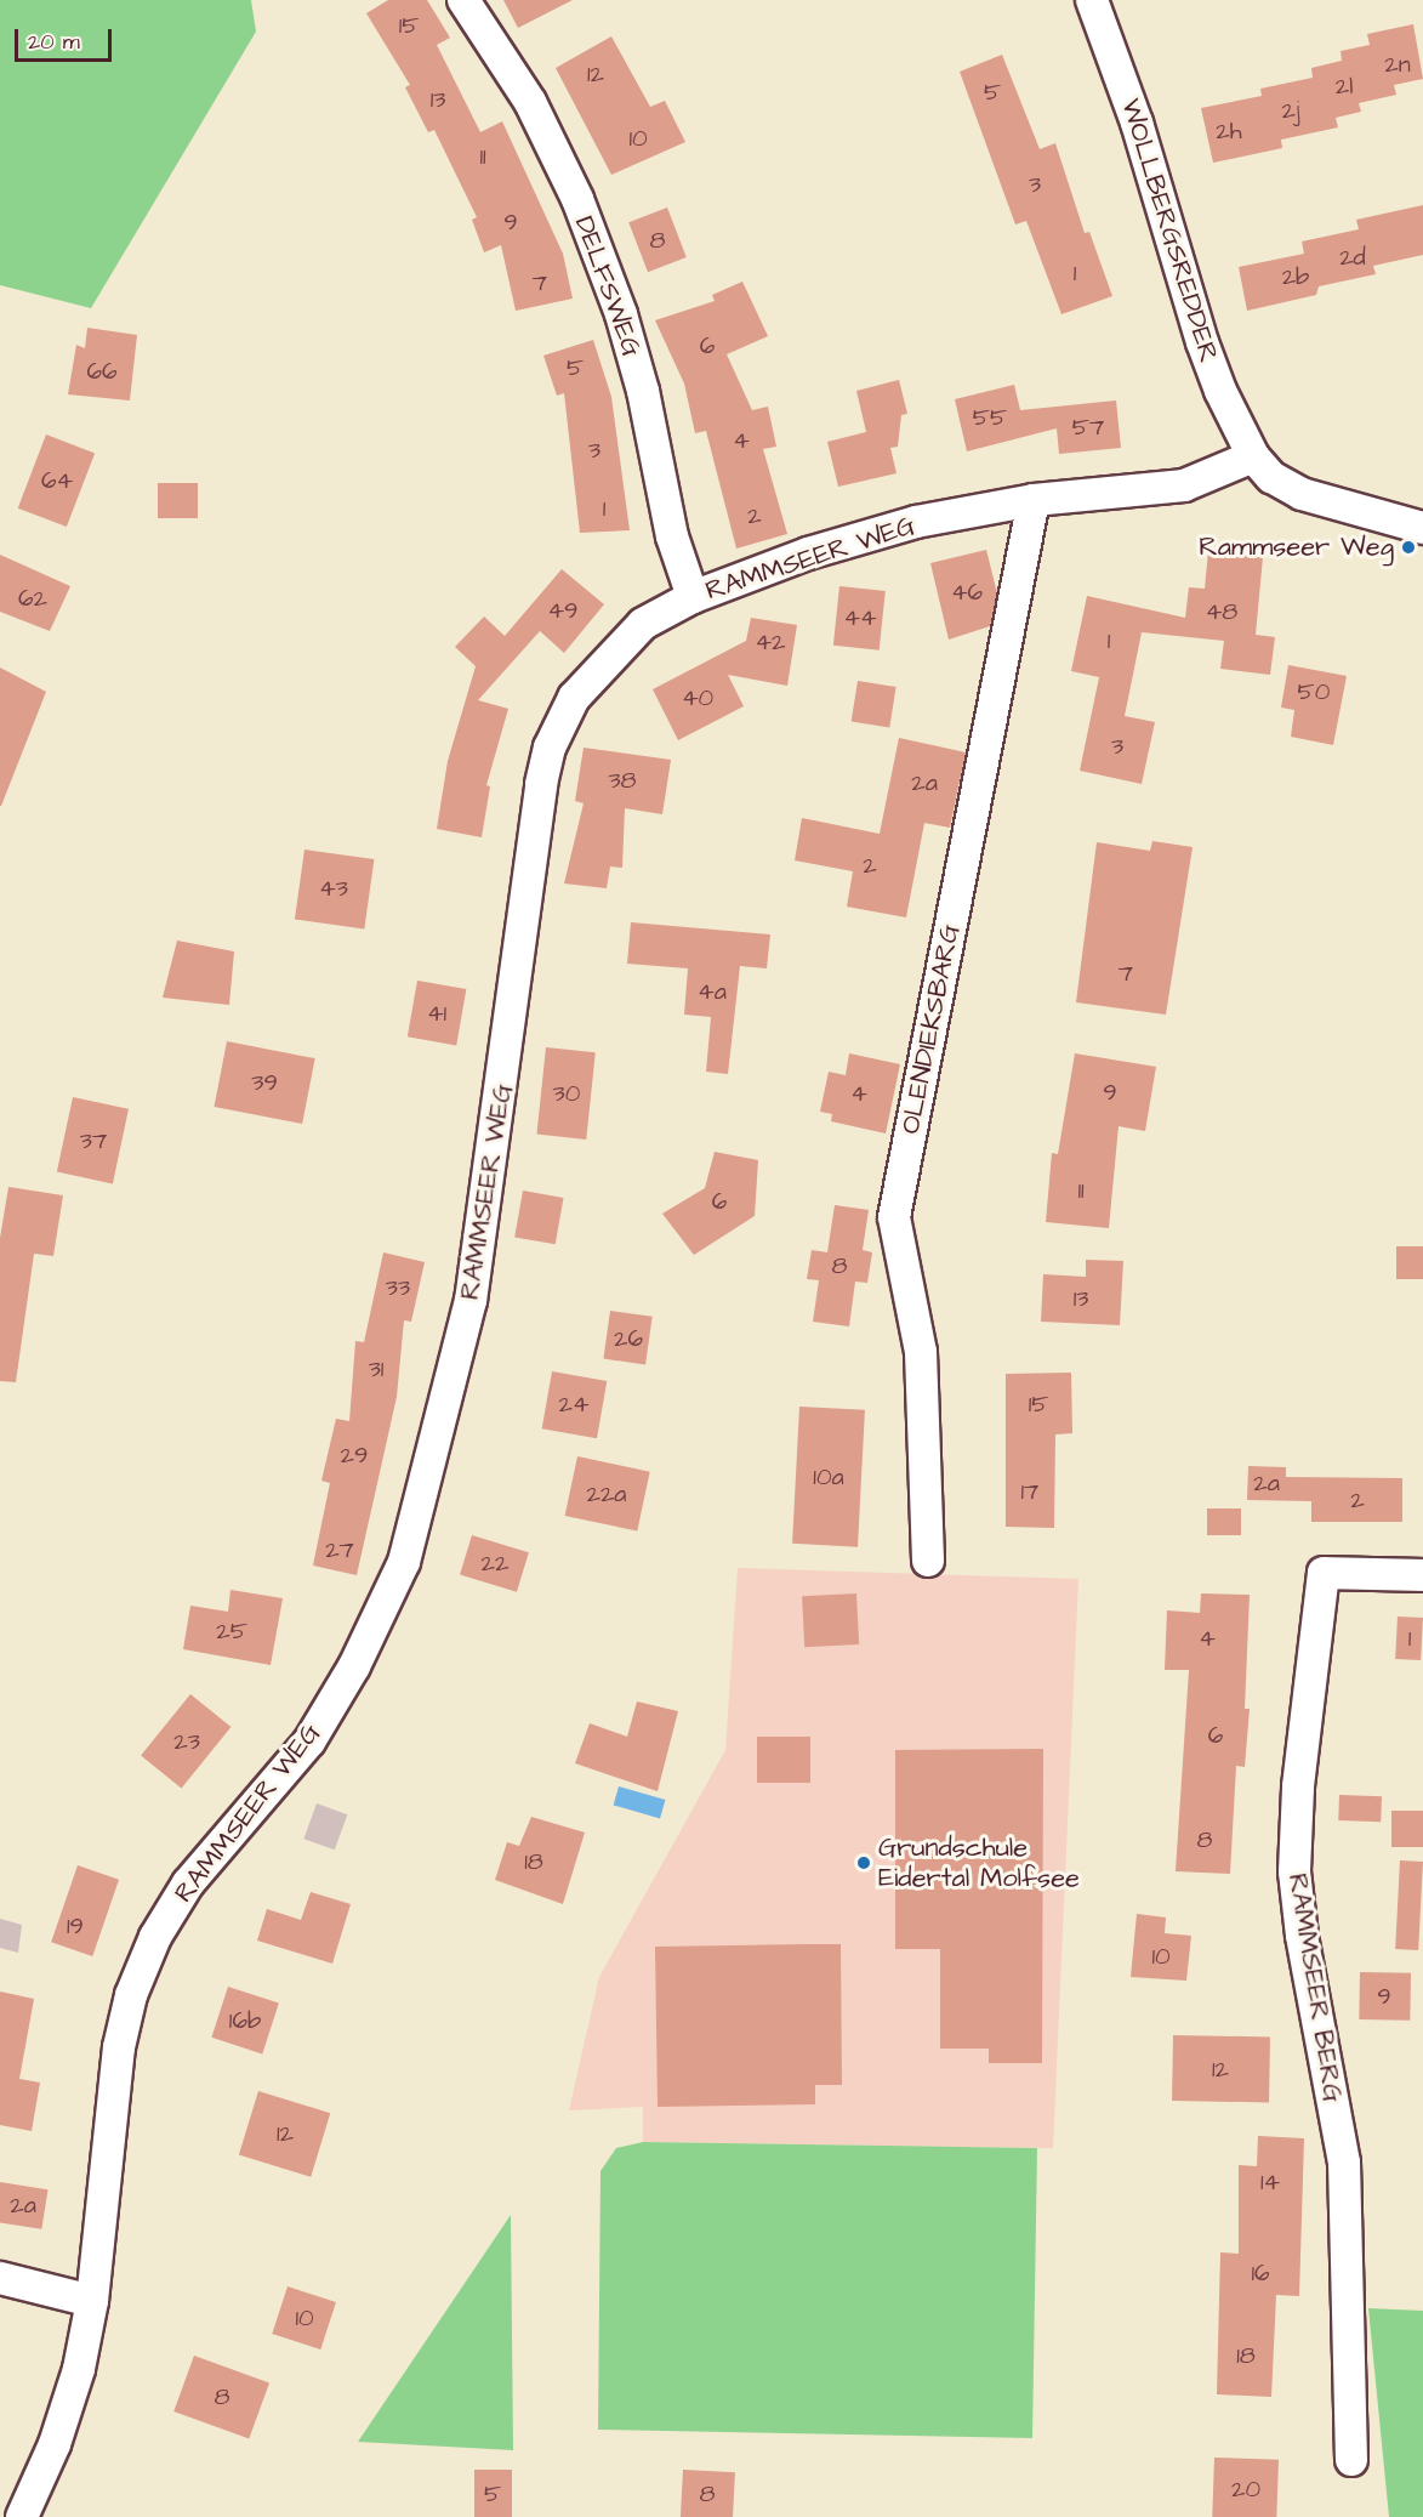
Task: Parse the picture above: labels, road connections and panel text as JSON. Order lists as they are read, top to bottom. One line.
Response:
{"streets":{"street":["WOLLBERGSREDDER","DELFSWEG","RAMMSEER WEG","OLENDIEKSBARG","RAMMSEER BERG"]},"crossings":[["WOLLBERGSREDDER","RAMMSEER WEG"],["DELFSWEG","RAMMSEER WEG"],["RAMMSEER WEG","OLENDIEKSBARG"]],"places":["Rammseer Weg","Grundschule Eidertal Molfsee"],"house_numbers":["15","2n","12","2l","5","13","2j","2h","10","11","3","9","8","2d","1","2b","7","6","5","66","55","57","4","3","64","1","2","46","62","49","48","44","1","42","50","40","3","38","2a","2","43","7","4a","41","39","9","30","4","37","11","6","8","33","13","26","31","24","15","29","10a","2a","17","22a","2","27","22","25","4","1","6","23","8","18","19","10","9","16b","12","12","14","2a","16","10","18","8","20","5","8"],"scale_bar":"20 m"}
